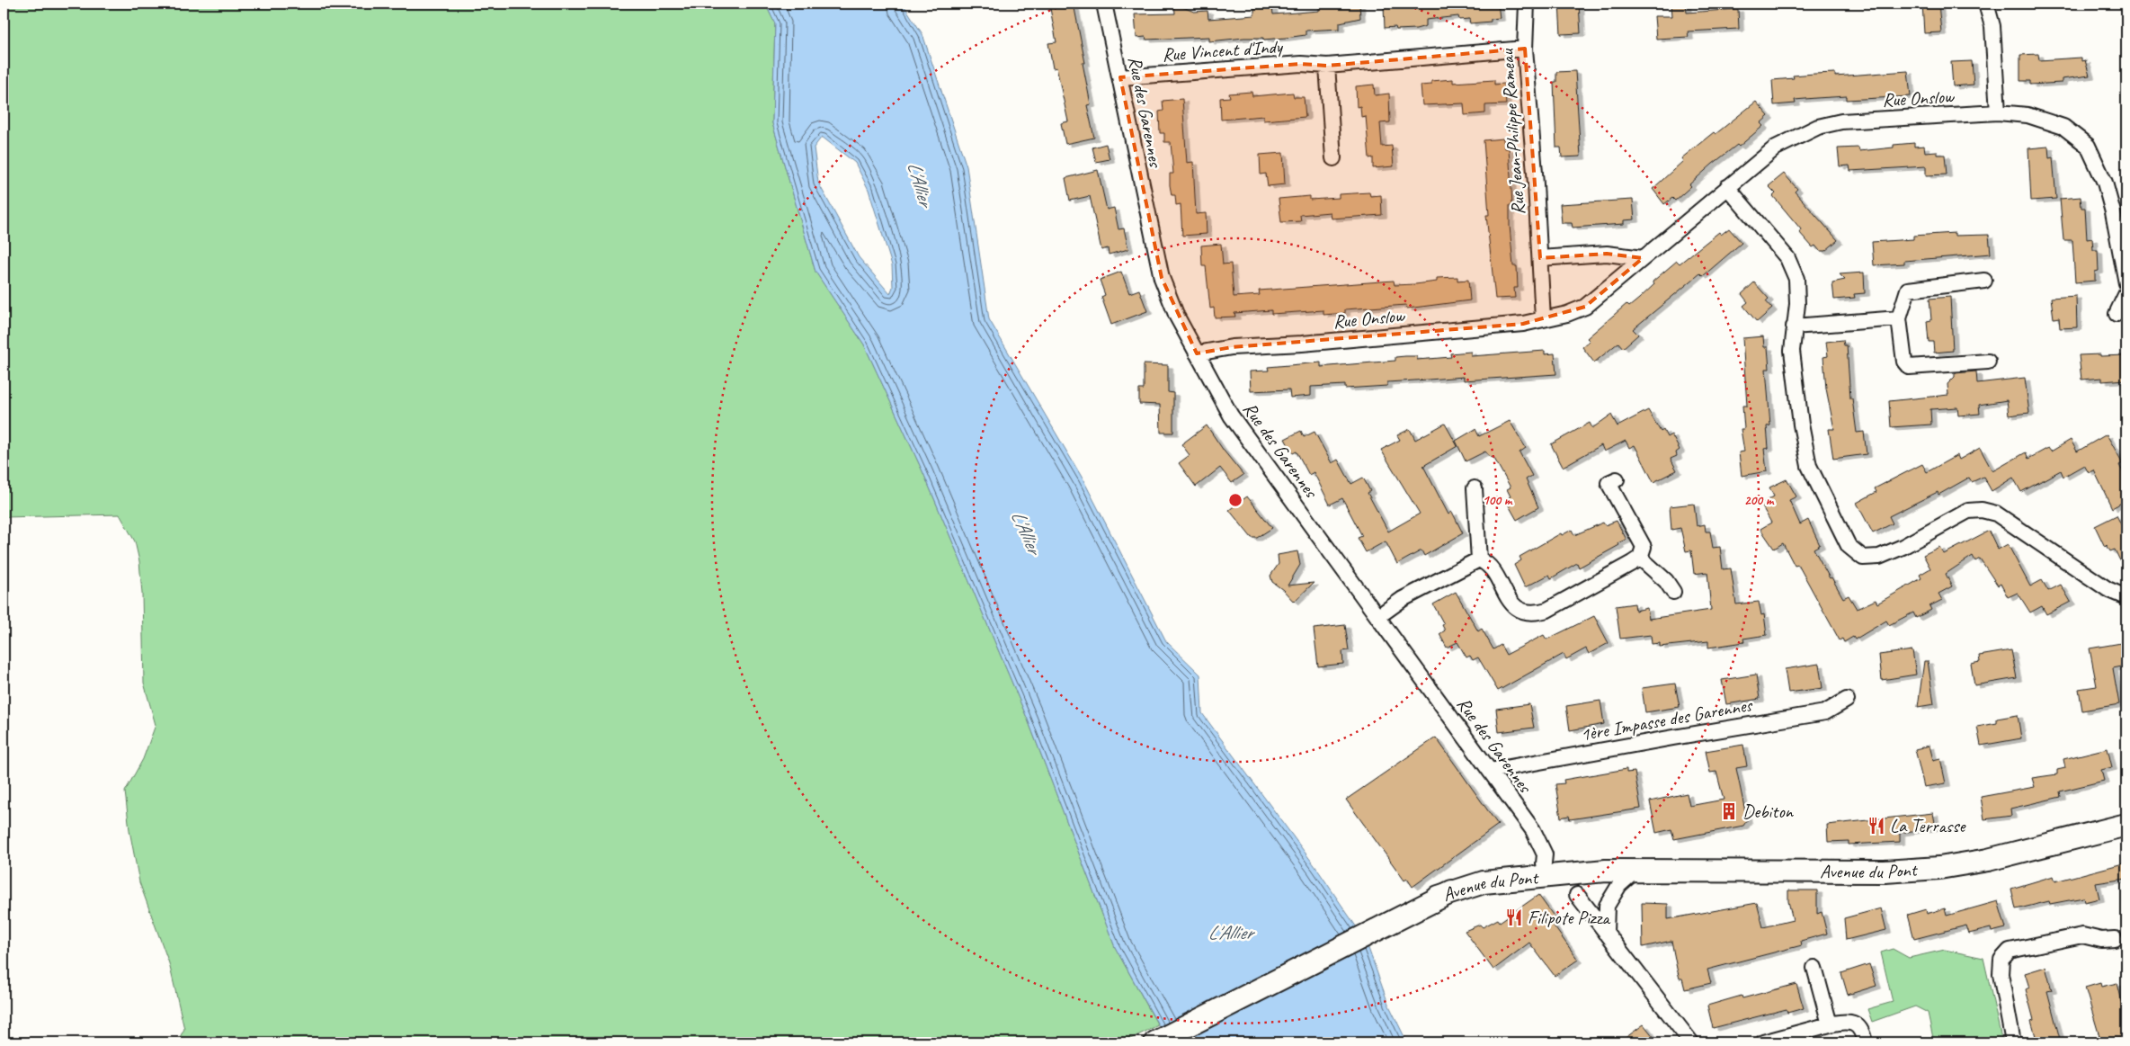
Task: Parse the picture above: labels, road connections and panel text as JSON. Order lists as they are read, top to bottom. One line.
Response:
{"streets":{"main road":["Avenue du Pont"],"street":["Rue Vincent d'Indy","Rue Onslow","Rue des Garennes","Rue Jean-Philippe Rameau","1ère Impasse des Garennes"]},"crossings":[["Rue Vincent d'Indy","Rue des Garennes"],["Rue Vincent d'Indy","Rue Jean-Philippe Rameau"],["Rue Onslow","Rue des Garennes"],["Rue des Garennes","1ère Impasse des Garennes"],["Rue des Garennes","Avenue du Pont"]],"water":["L'Allier"],"places":{"building":["Debiton"],"restaurant":["La Terrasse","Filipote Pizza"]},"rings":["100 m","200 m"]}
